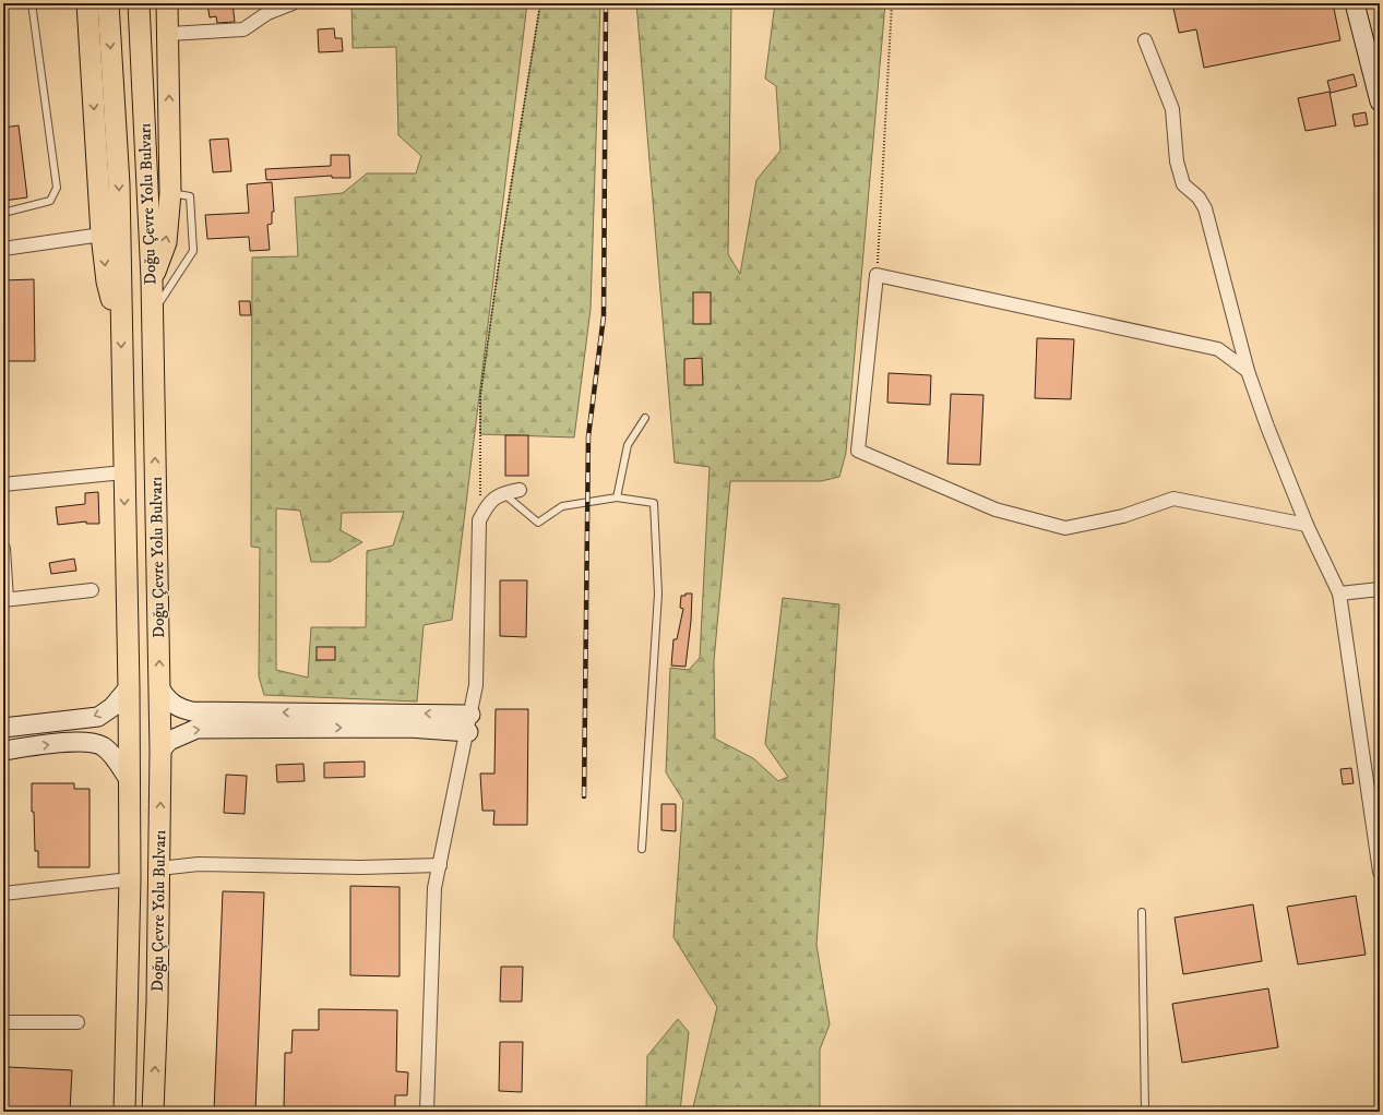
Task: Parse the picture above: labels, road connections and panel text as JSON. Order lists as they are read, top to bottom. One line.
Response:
{"streets":{"highway":["Doğu Çevre Yolu Bulvarı"]}}
